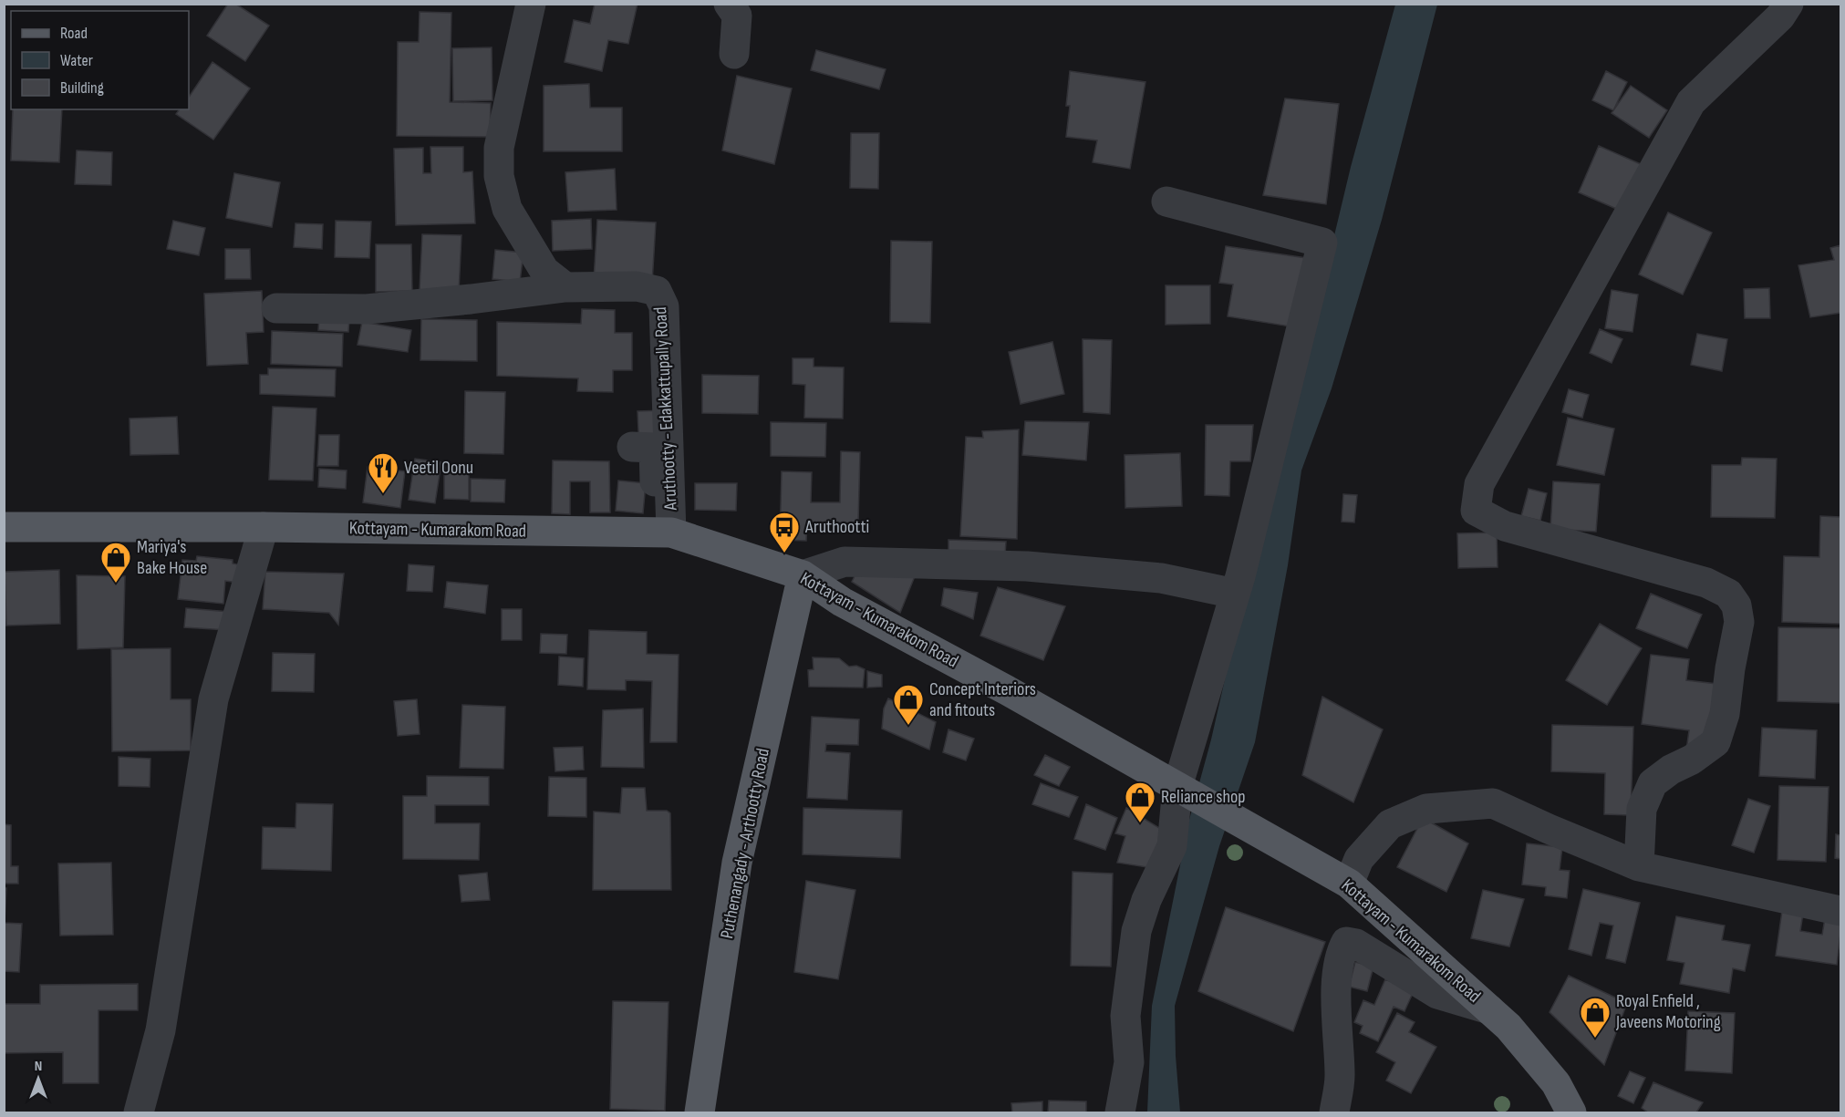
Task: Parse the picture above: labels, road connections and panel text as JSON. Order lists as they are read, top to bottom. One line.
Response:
{"streets":{"main road":["Kottayam - Kumarakom Road","Puthenangady - Arthootty Road"],"street":["Aruthootty - Edakkattupally Road"]},"crossings":[["Aruthootty - Edakkattupally Road","Kottayam - Kumarakom Road"],["Kottayam - Kumarakom Road","Puthenangady - Arthootty Road"]],"places":{"restaurant":["Veetil Oonu"],"bus stop":["Aruthootti"],"shop":["Mariya's Bake House","Concept Interiors and fitouts","Reliance shop","Royal Enfield , Javeens Motoring"]},"legend":["Road","Water","Building"],"north":"top"}
